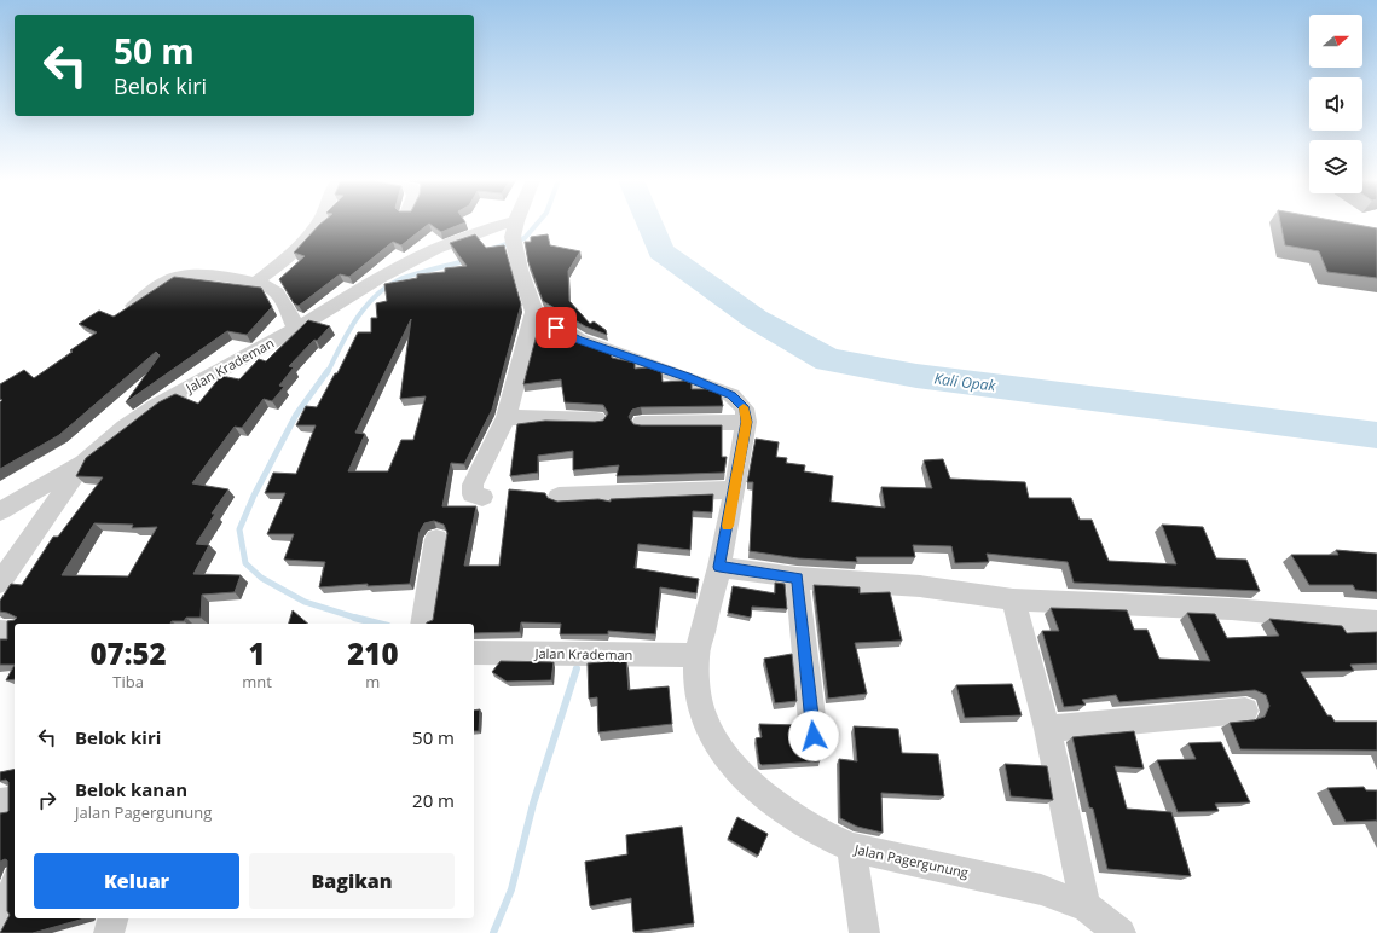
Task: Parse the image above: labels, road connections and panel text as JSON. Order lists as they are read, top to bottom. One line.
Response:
{"streets":{"street":["Jalan Krademan","Jalan Pagergunung"]},"crossings":[["Jalan Krademan","Jalan Pagergunung"]],"water":["Kali Opak"],"north":"right","page":{"turn":["50 m","Belok kiri"],"eta":["07:52","Tiba","1","mnt","210","m"],"list":[{"name":"Belok kiri","value":"50 m"},{"name":"Belok kanan","note":"Jalan Pagergunung","value":"20 m"}],"buttons":["Keluar","Bagikan"]}}
